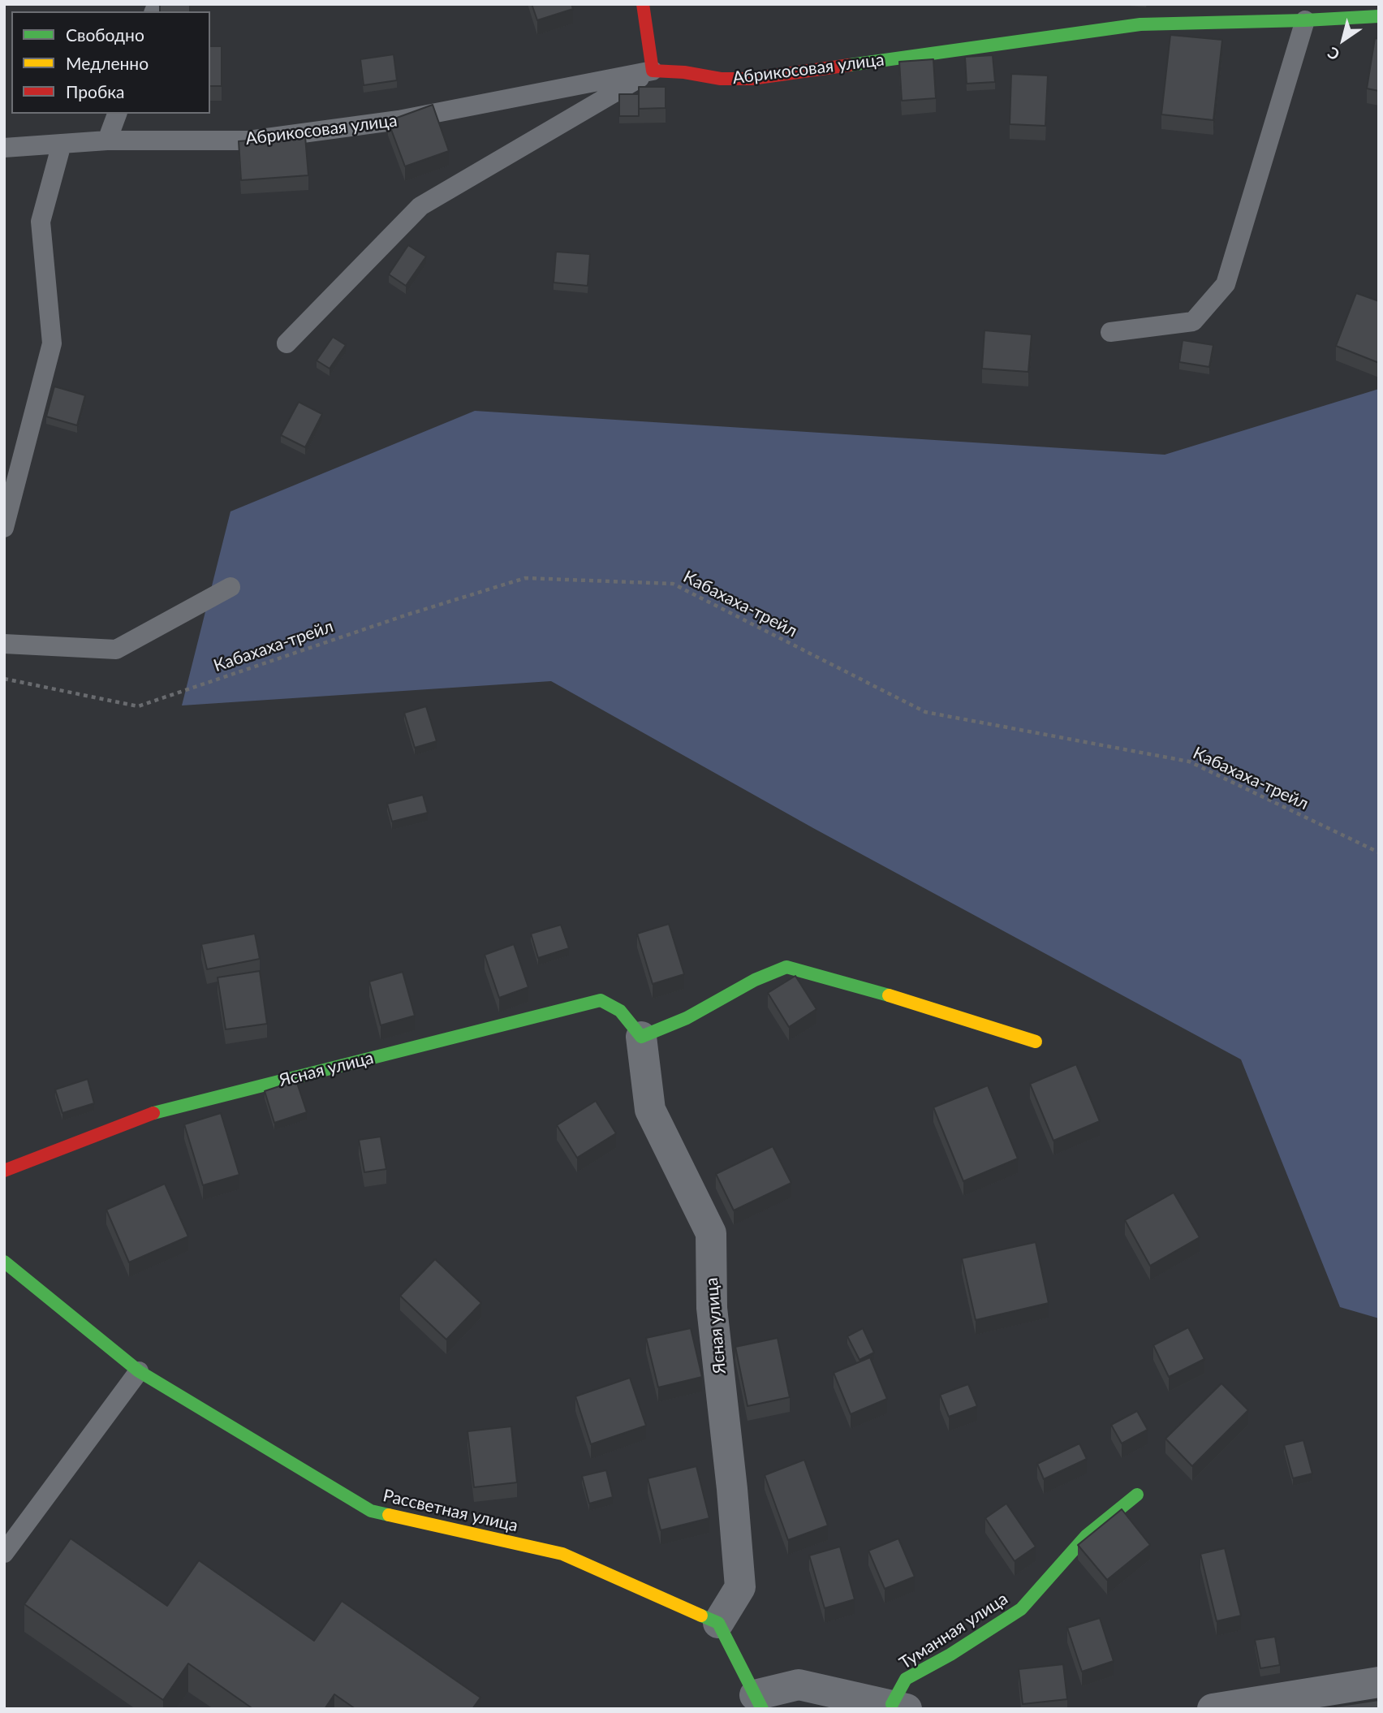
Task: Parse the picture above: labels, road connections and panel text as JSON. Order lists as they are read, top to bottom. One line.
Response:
{"streets":{"street":["Абрикосовая улица","Ясная улица","Рассветная улица","Туманная улица"],"path":["Кабахаха-трейл"]},"crossings":[["Ясная улица","Рассветная улица"]],"legend":["Свободно","Медленно","Пробка"],"north":"bottom left"}
